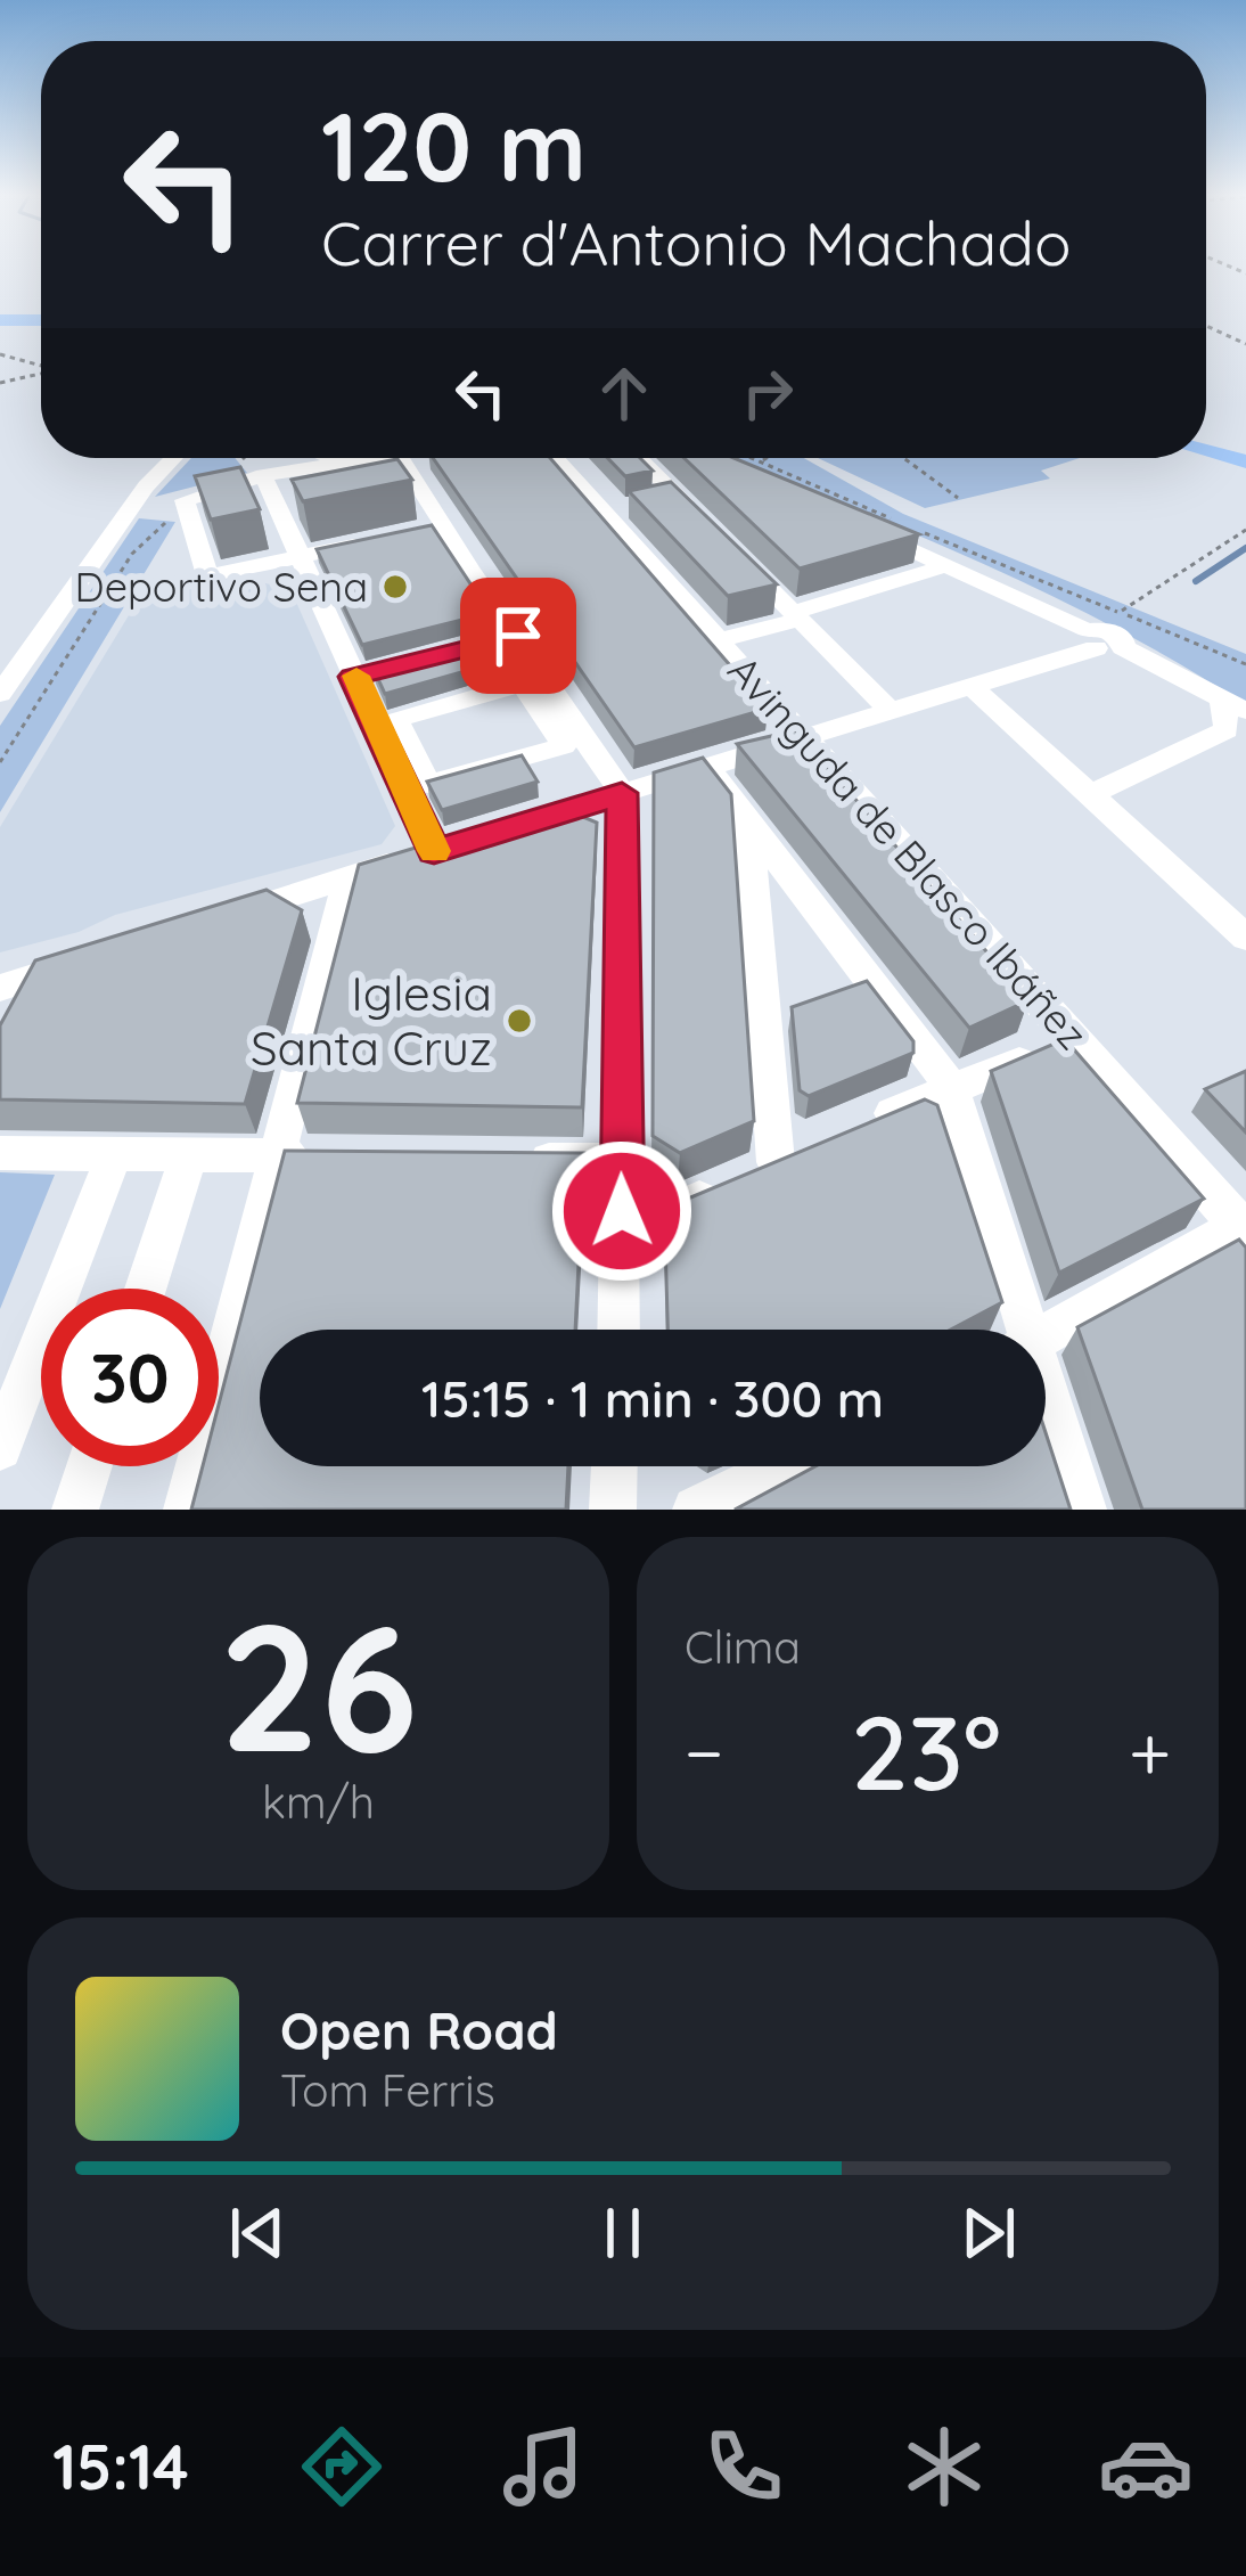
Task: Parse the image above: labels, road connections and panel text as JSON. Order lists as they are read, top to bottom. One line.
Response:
{"streets":{"street":["Avinguda de Blasco Ibáñez"]},"places":["Deportivo Sena","Iglesia Santa Cruz"],"page":{"turn":["120 m","Carrer d'Antonio Machado"],"limit":"30","trip":"15:15 · 1 min · 300 m","tile":[["26","km/h"],"Clima"],"heat":["−","23°","+"],"song":["Open Road","Tom Ferris"],"tabs":"15:14"}}
